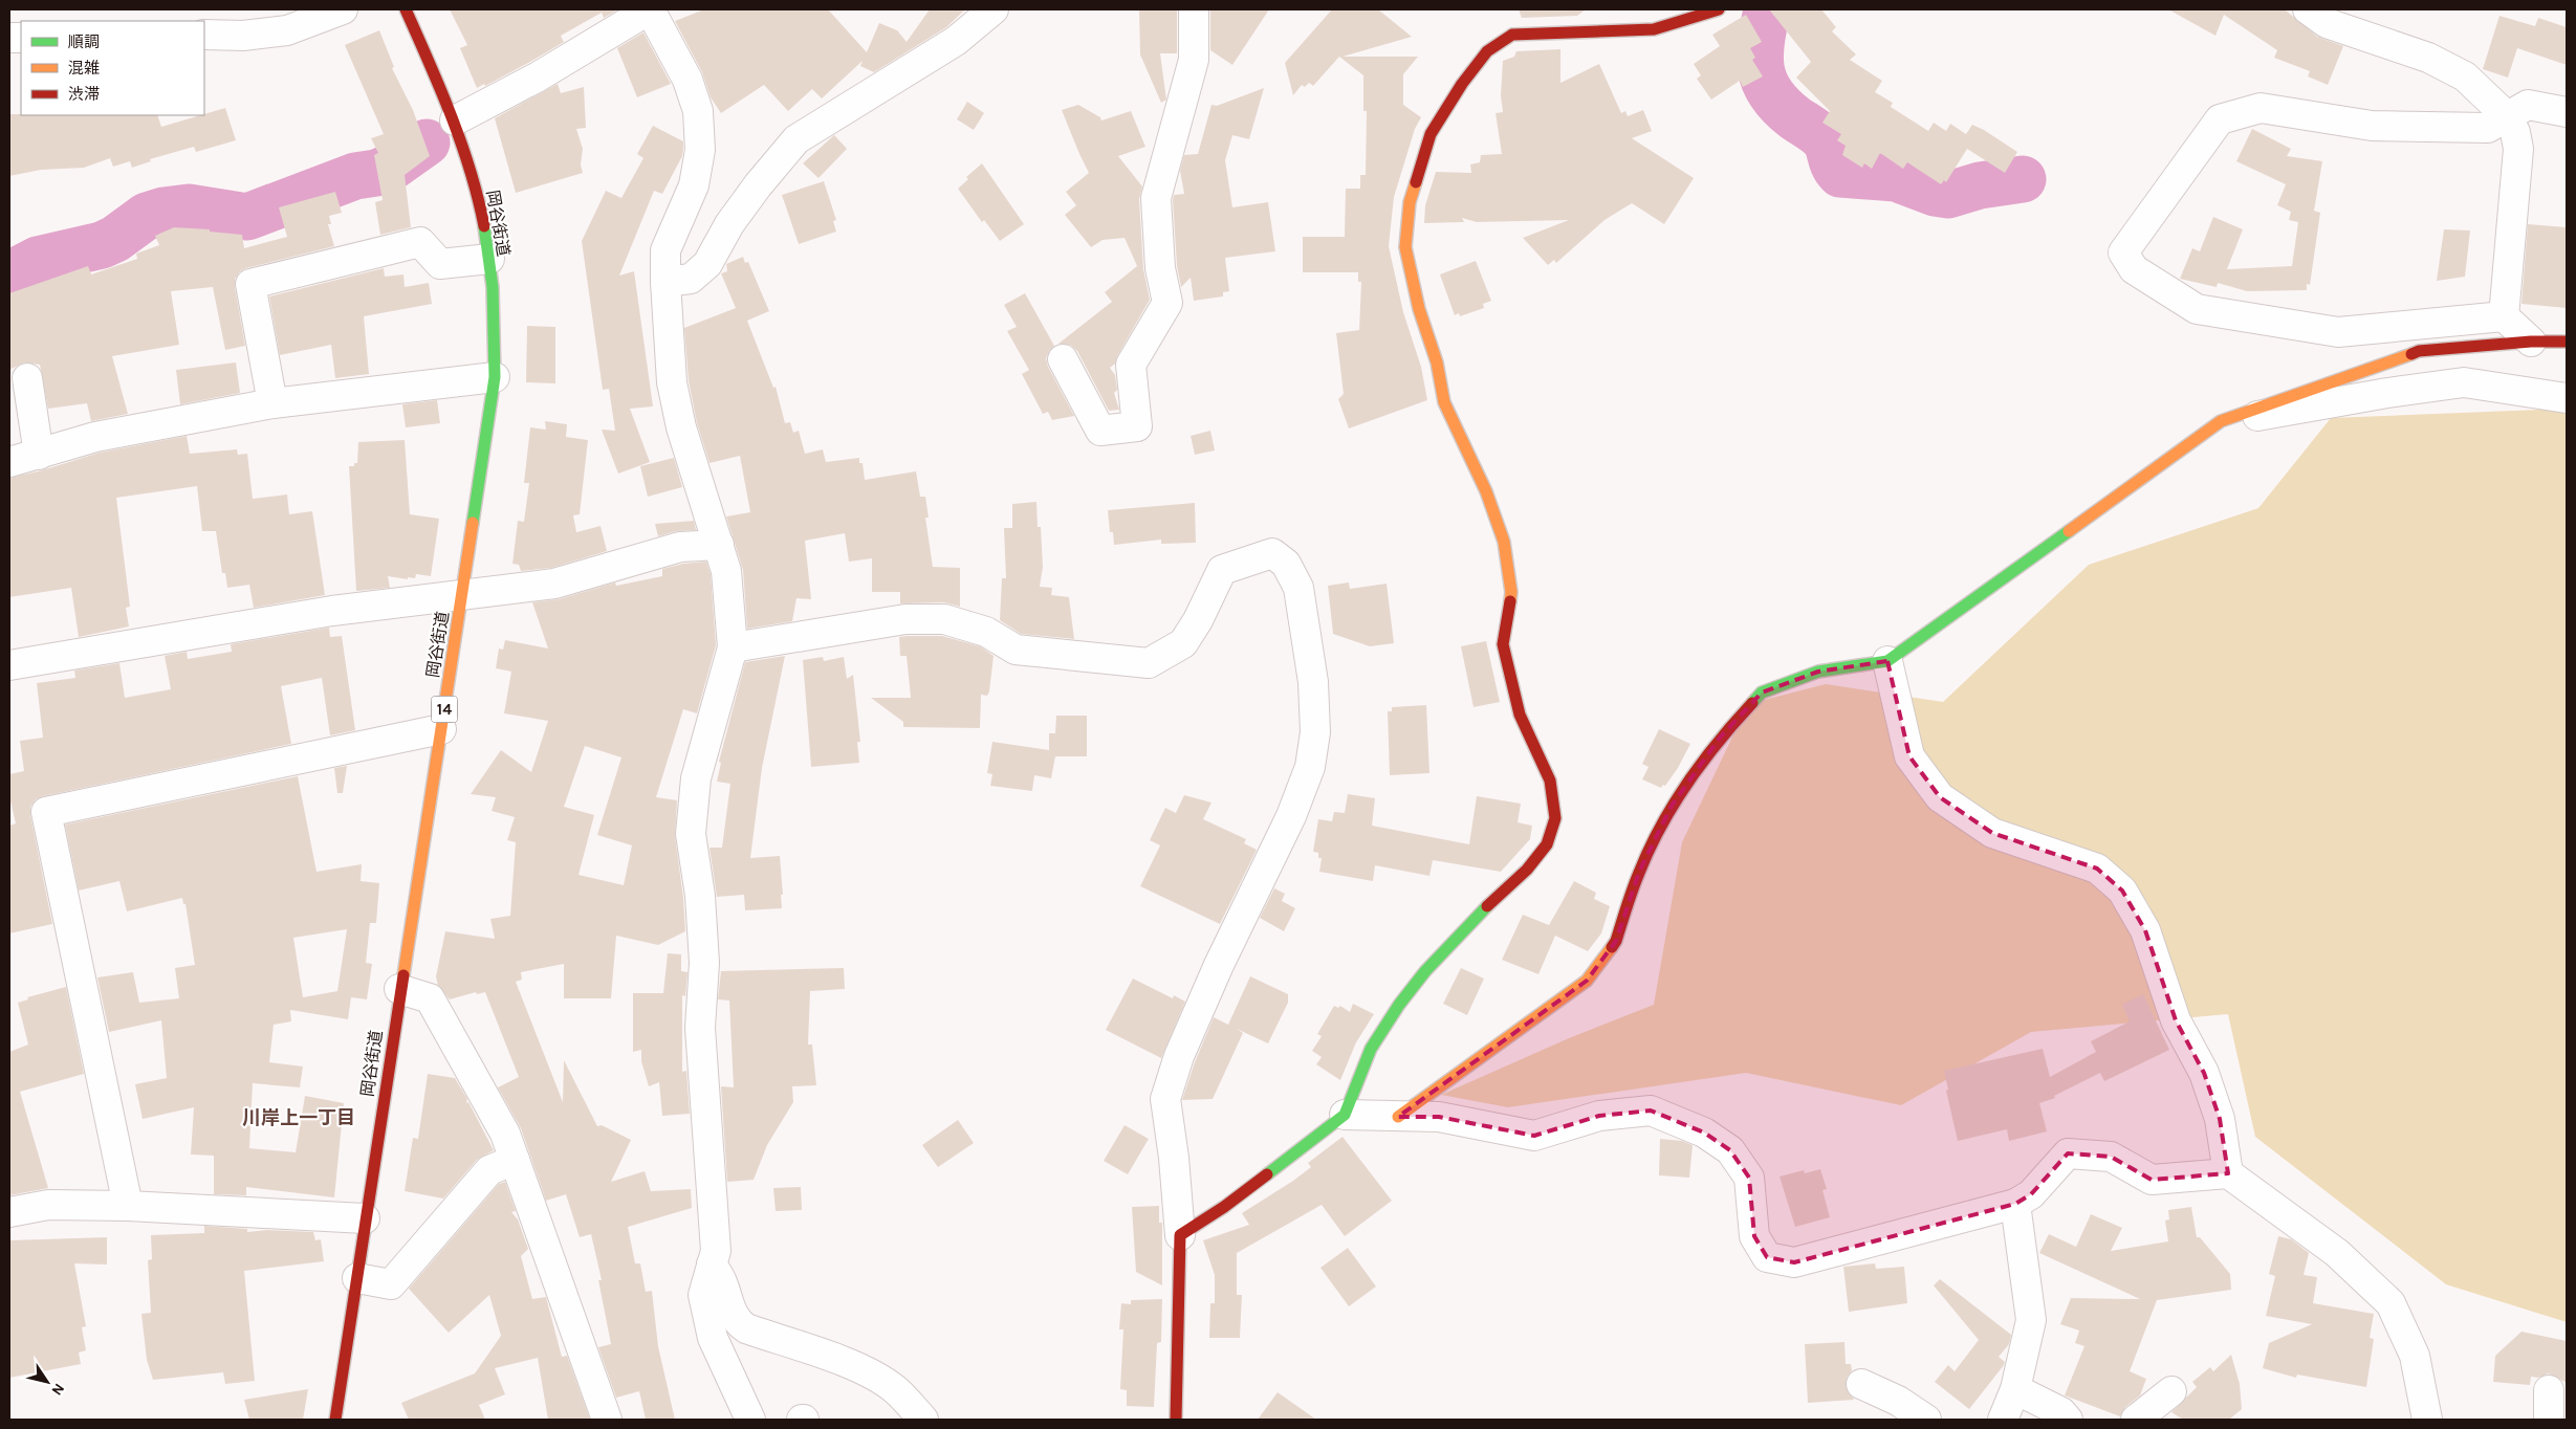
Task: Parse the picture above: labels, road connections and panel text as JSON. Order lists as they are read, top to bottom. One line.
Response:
{"streets":{"street":["岡谷街道","14"]},"districts":["川岸上一丁目"],"legend":["順調","混雑","渋滞"],"north":"bottom right"}
